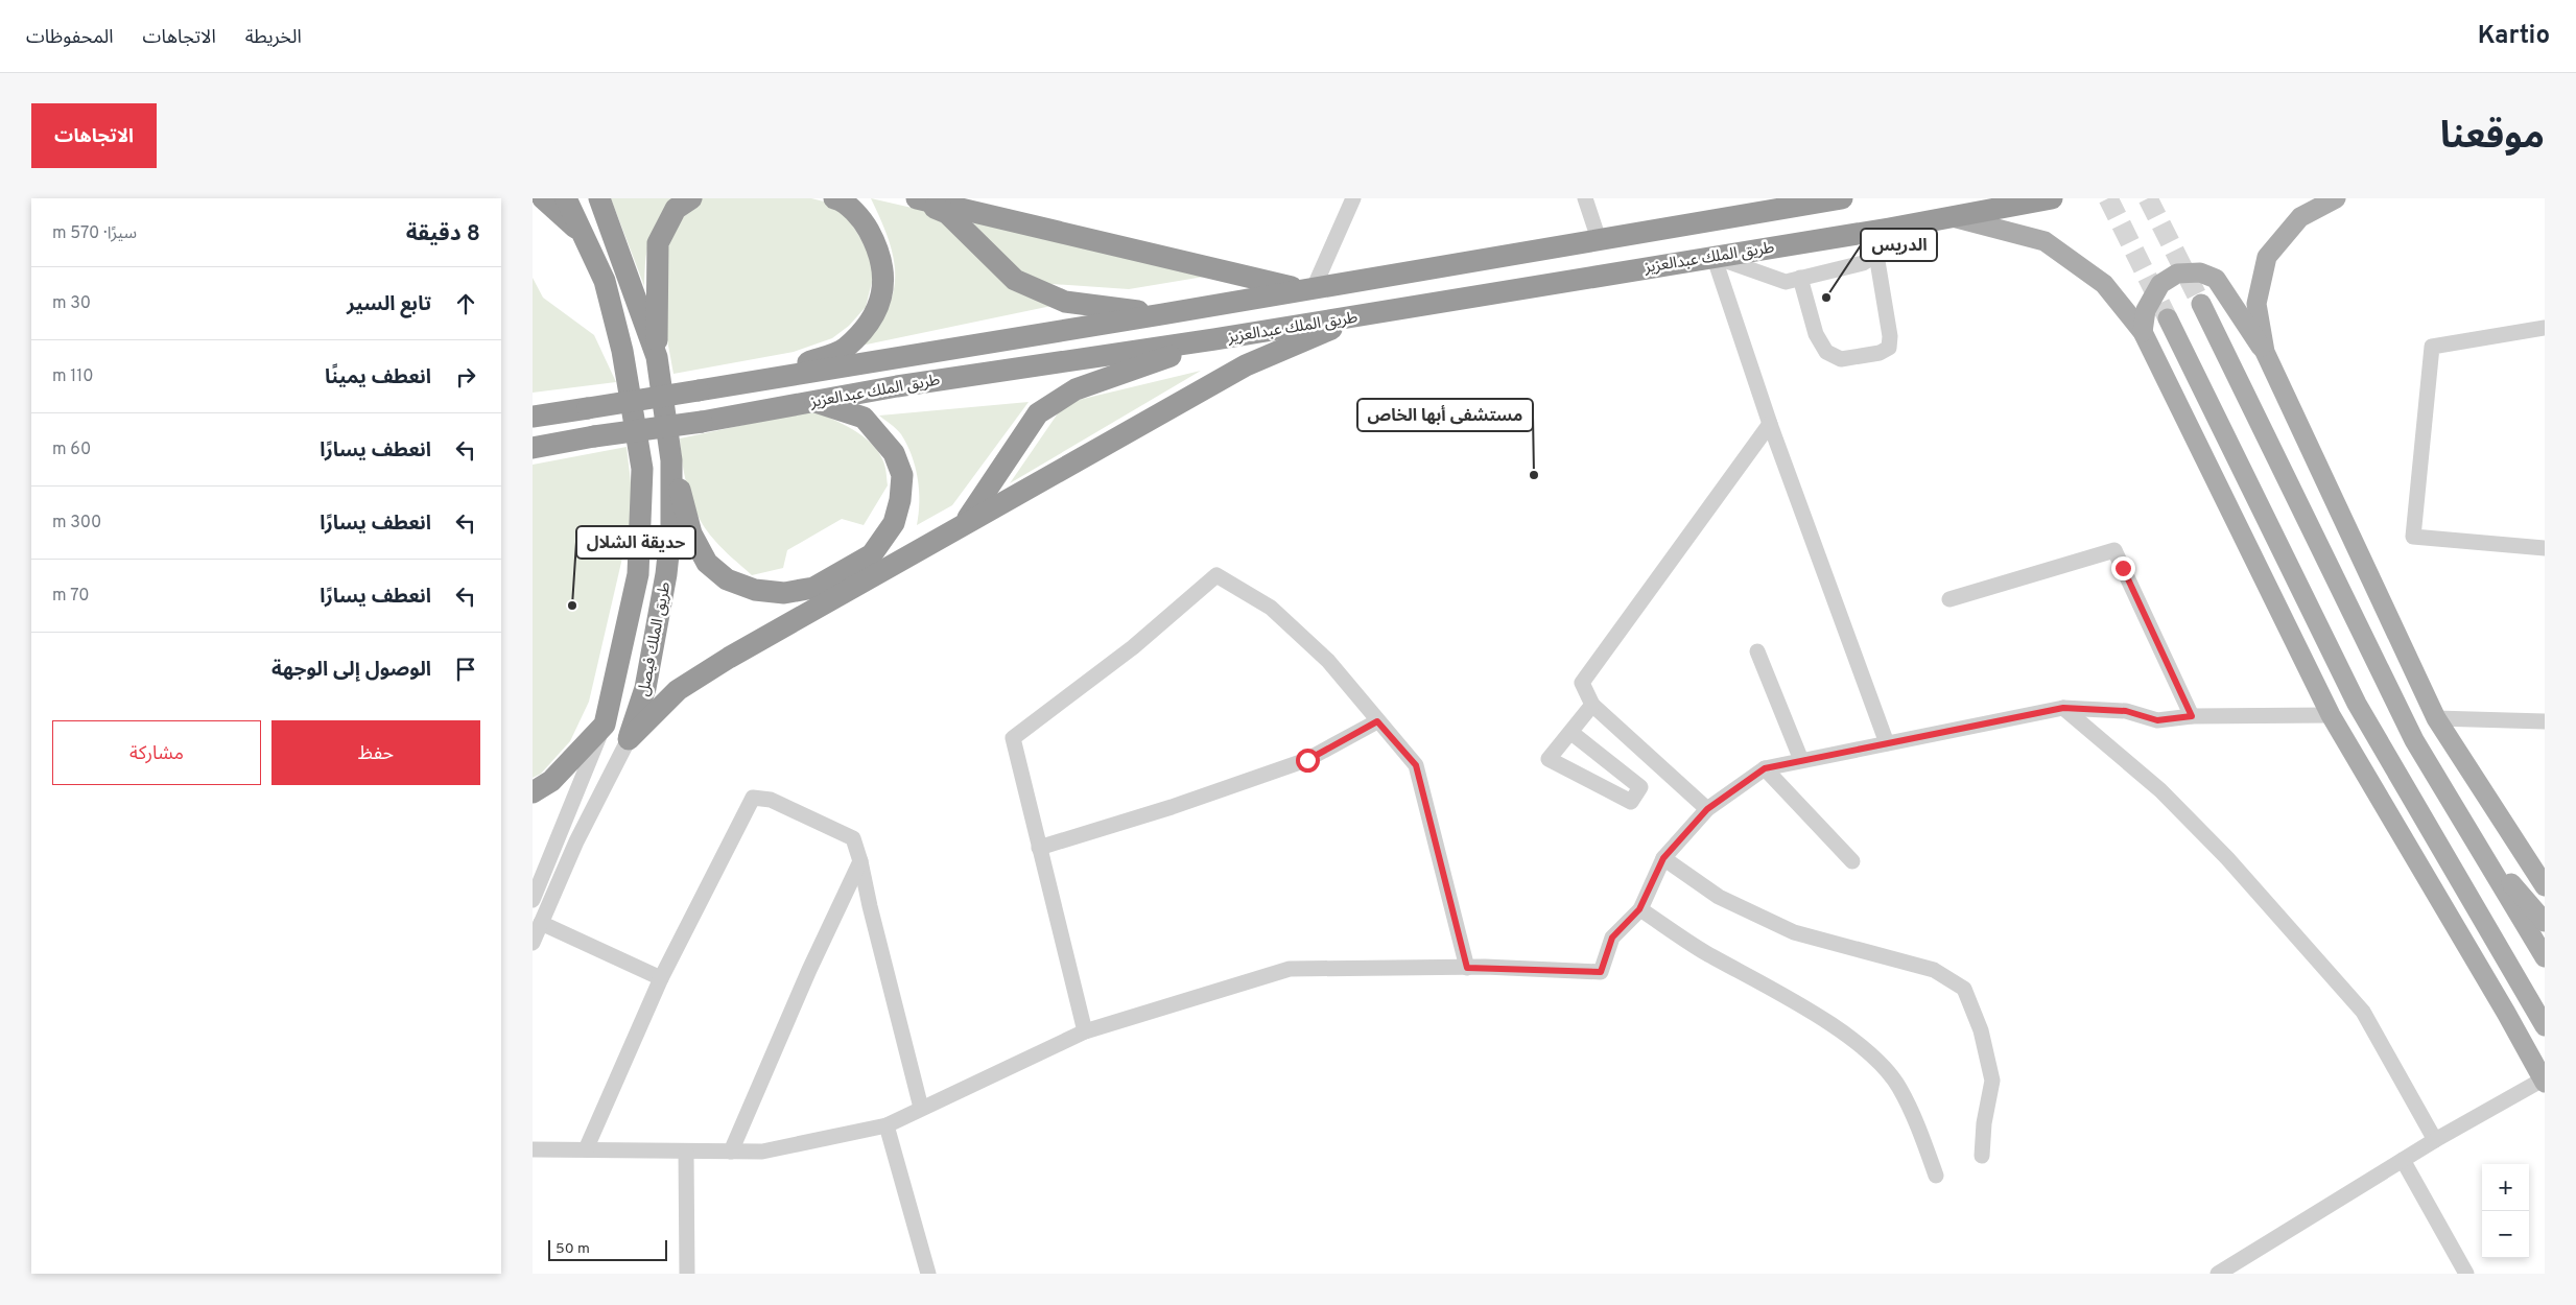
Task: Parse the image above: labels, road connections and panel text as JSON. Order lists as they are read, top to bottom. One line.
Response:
{"streets":{"highway":["طريق الملك عبدالعزيز","طريق الملك فيصل"]},"places":["الدريس","مستشفى أبها الخاص","حديقة الشلال"],"scale_bar":"50 m","page":{"header":"Kartio","nav":["الخريطة","الاتجاهات","المحفوظات"],"title":"موقعنا","buttons":["الاتجاهات",["حفظ","مشاركة"]],"heading":["8 دقيقة","سيرًا · 570 m"],"list":[["تابع السير","30 m"],["انعطف يمينًا","110 m"],["انعطف يسارًا","60 m"],["انعطف يسارًا","300 m"],["انعطف يسارًا","70 m"],"الوصول إلى الوجهة"],"map_buttons":["+","−"],"scale":"50 m"}}
